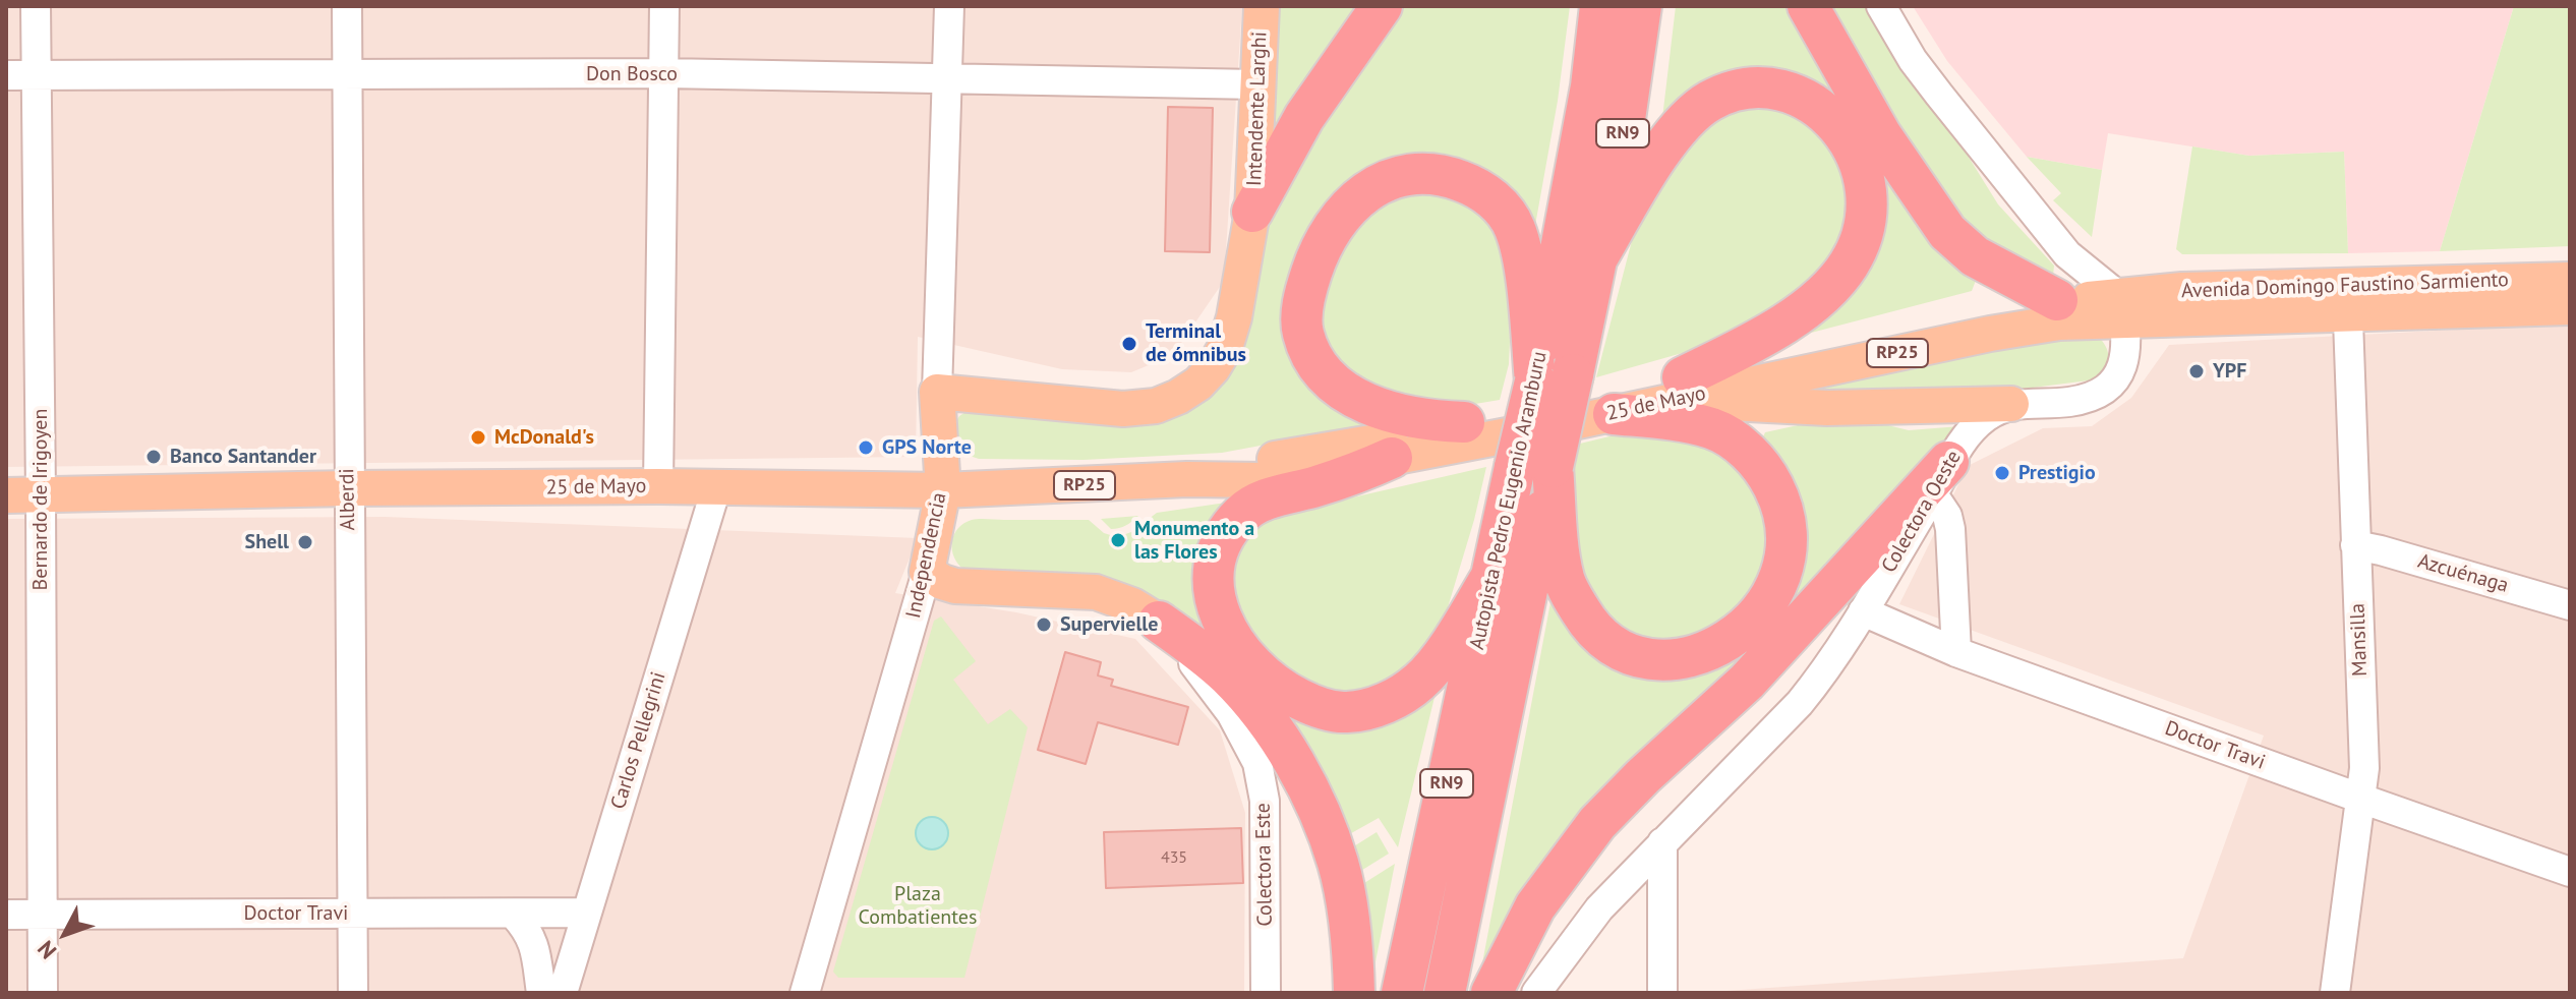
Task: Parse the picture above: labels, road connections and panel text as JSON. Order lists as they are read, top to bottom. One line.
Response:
{"streets":{"highway":["RN9","Autopista Pedro Eugenio Aramburu"],"main road":["Intendente Larghi","Avenida Domingo Faustino Sarmiento","RP25","25 de Mayo","Independencia","Colectora Este"],"street":["Don Bosco","Bernardo de Irigoyen","Alberdi","Colectora Oeste","Azcuénaga","Mansilla","Carlos Pellegrini","Doctor Travi"]},"crossings":[["Don Bosco","Intendente Larghi"],["Don Bosco","Bernardo de Irigoyen"],["Don Bosco","Alberdi"],["Don Bosco","Independencia"],["Avenida Domingo Faustino Sarmiento","25 de Mayo"],["Avenida Domingo Faustino Sarmiento","Mansilla"],["25 de Mayo","Bernardo de Irigoyen"],["25 de Mayo","Alberdi"],["25 de Mayo","Independencia"],["25 de Mayo","Carlos Pellegrini"],["Bernardo de Irigoyen","Doctor Travi"],["Alberdi","Doctor Travi"],["Colectora Oeste","Doctor Travi"],["Independencia","Colectora Este"],["Azcuénaga","Mansilla"],["Mansilla","Doctor Travi"],["Carlos Pellegrini","Doctor Travi"]],"parks":["Plaza Combatientes"],"places":["Terminal de ómnibus","YPF","McDonald's","GPS Norte","Banco Santander","Prestigio","Monumento a las Flores","Shell","Supervielle"],"house_numbers":["435"],"north":"bottom left"}
